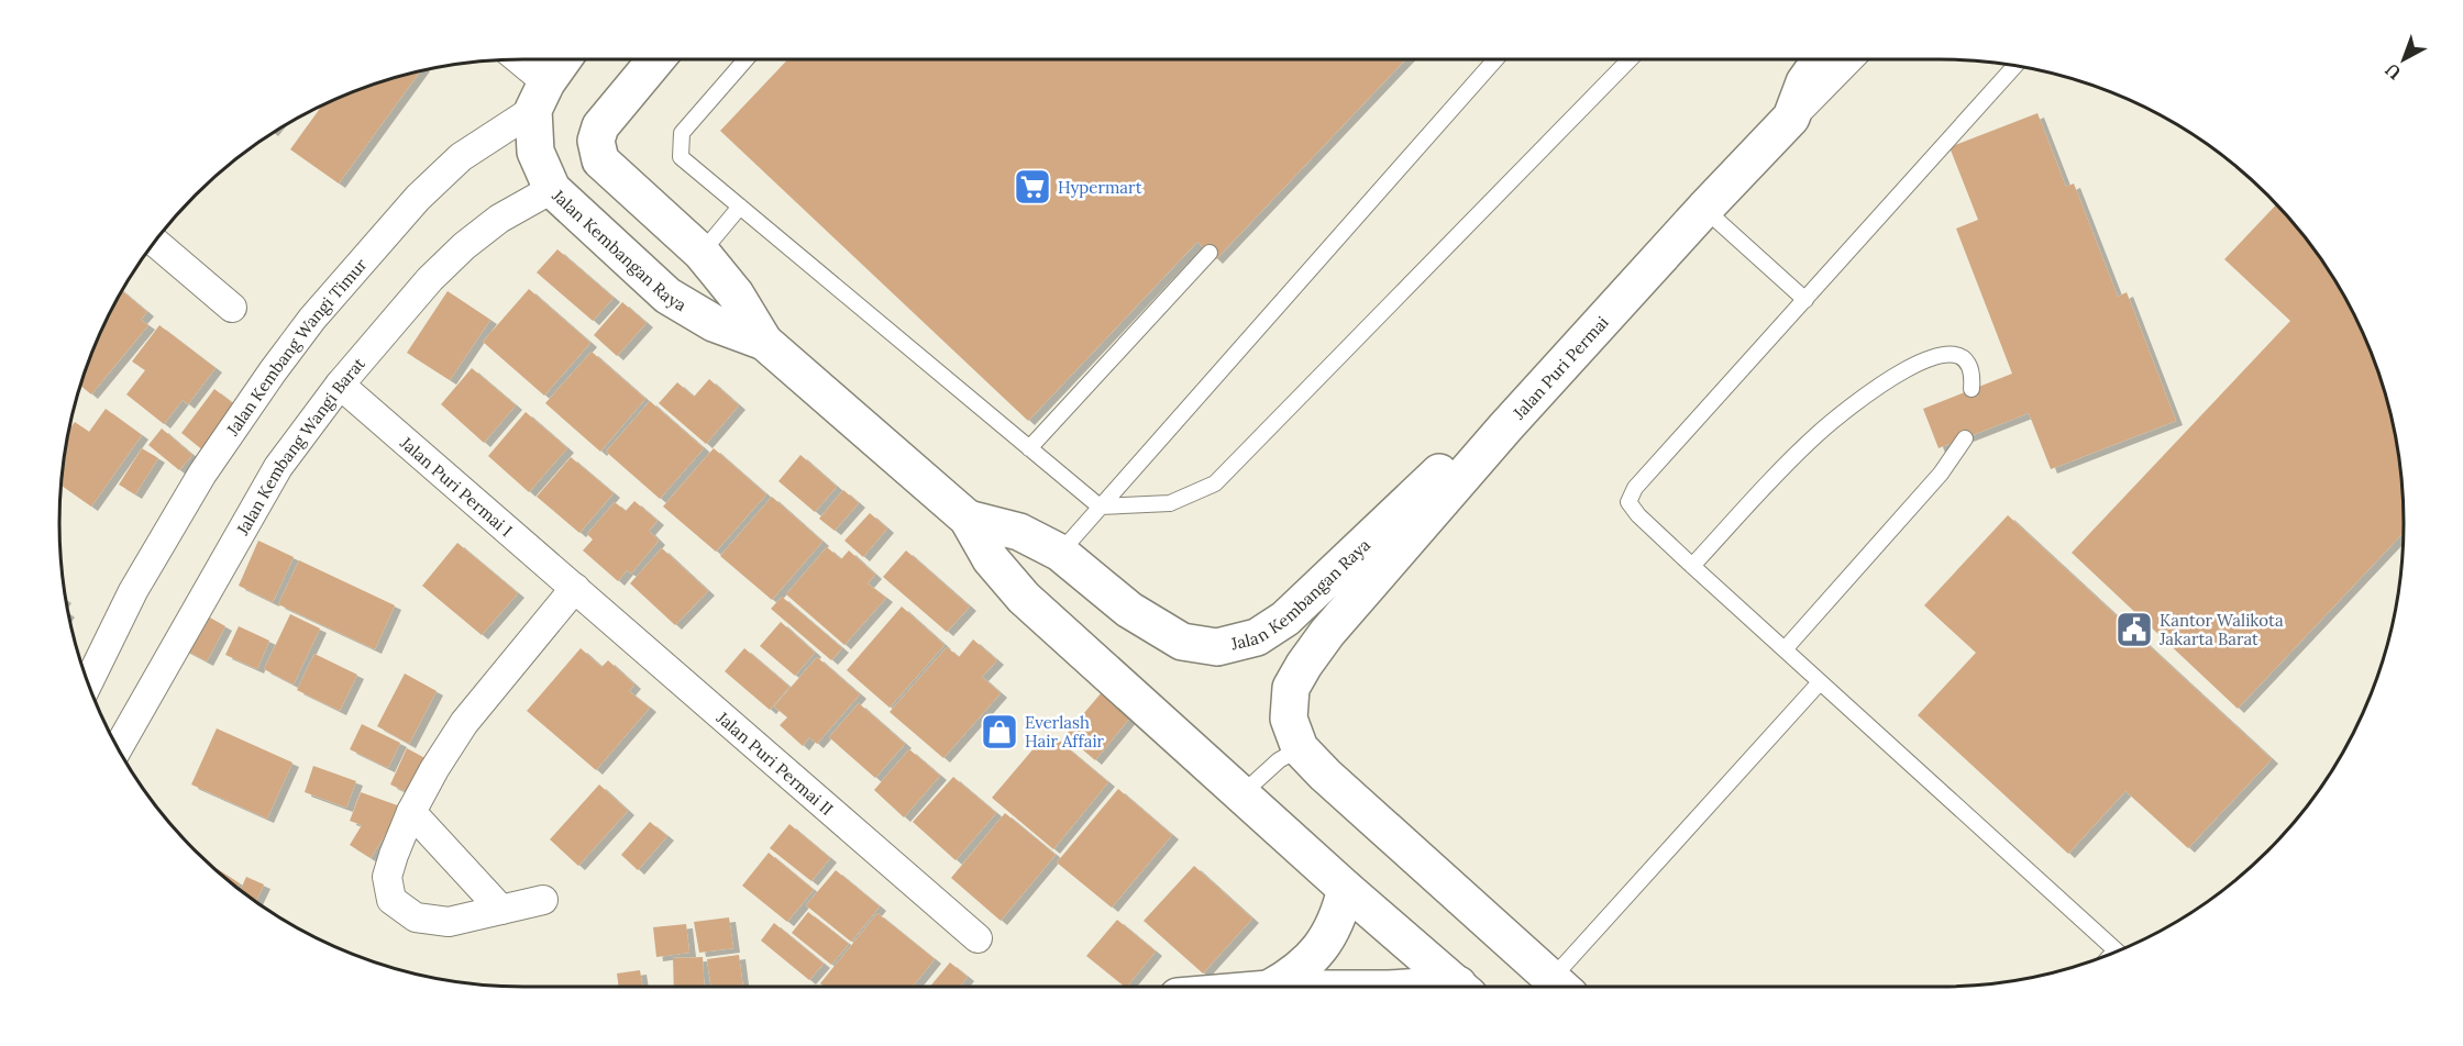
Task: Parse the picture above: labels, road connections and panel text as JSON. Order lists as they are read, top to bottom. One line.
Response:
{"streets":{"main road":["Jalan Kembangan Raya","Jalan Kembang Wangi Timur","Jalan Puri Permai"],"street":["Jalan Kembang Wangi Barat","Jalan Puri Permai I","Jalan Puri Permai II"]},"crossings":[["Jalan Kembangan Raya","Jalan Kembang Wangi Timur"],["Jalan Kembangan Raya","Jalan Puri Permai"],["Jalan Kembangan Raya","Jalan Kembang Wangi Barat"],["Jalan Kembang Wangi Barat","Jalan Puri Permai I"],["Jalan Puri Permai I","Jalan Puri Permai II"]],"places":{"supermarket":["Hypermart"],"public building":["Kantor Walikota Jakarta Barat"],"shop":["Everlash Hair Affair"]},"north":"bottom left"}
